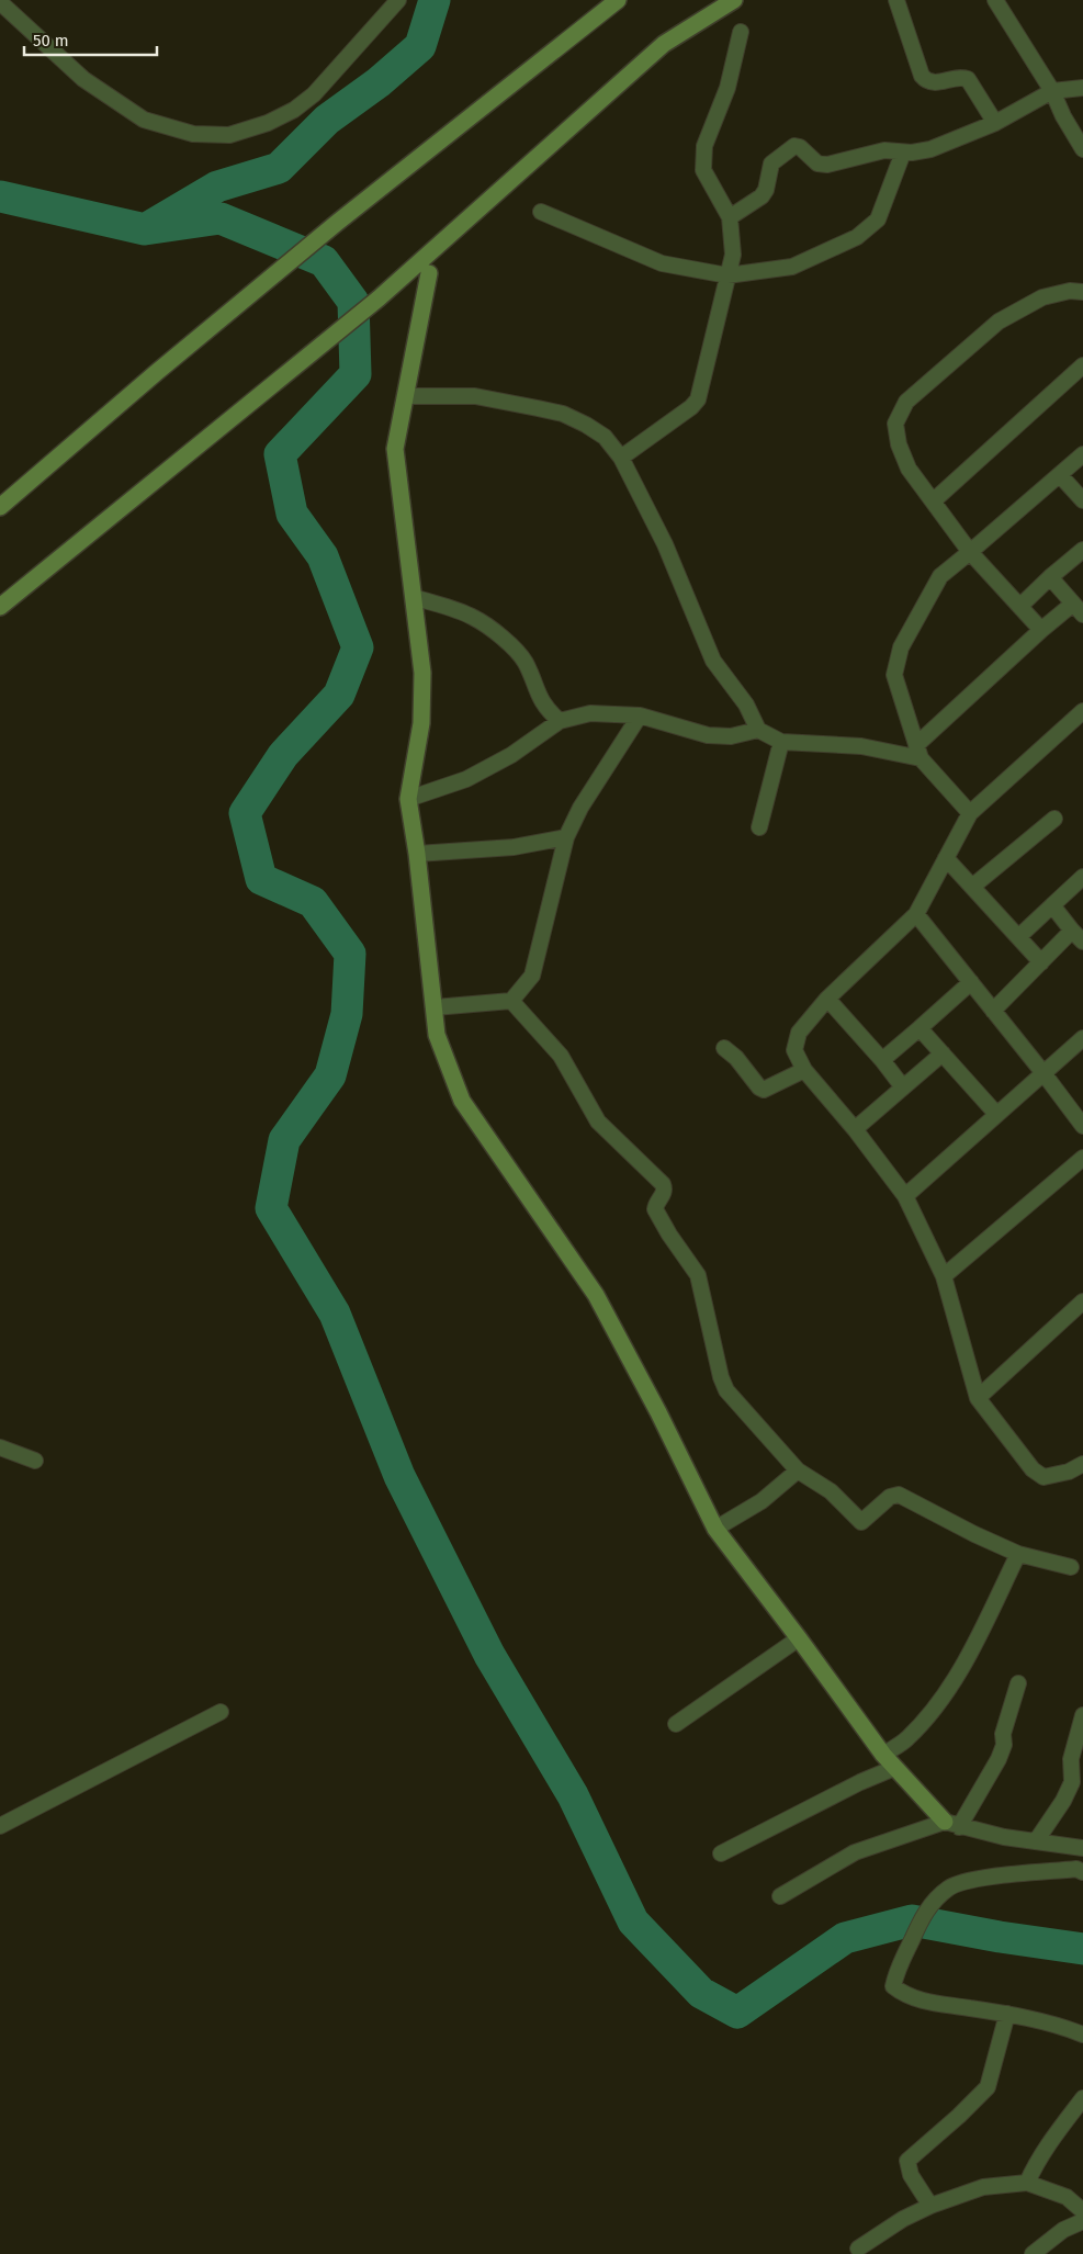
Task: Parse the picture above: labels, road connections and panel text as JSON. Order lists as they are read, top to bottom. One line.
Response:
{"scale_bar":"50 m"}
